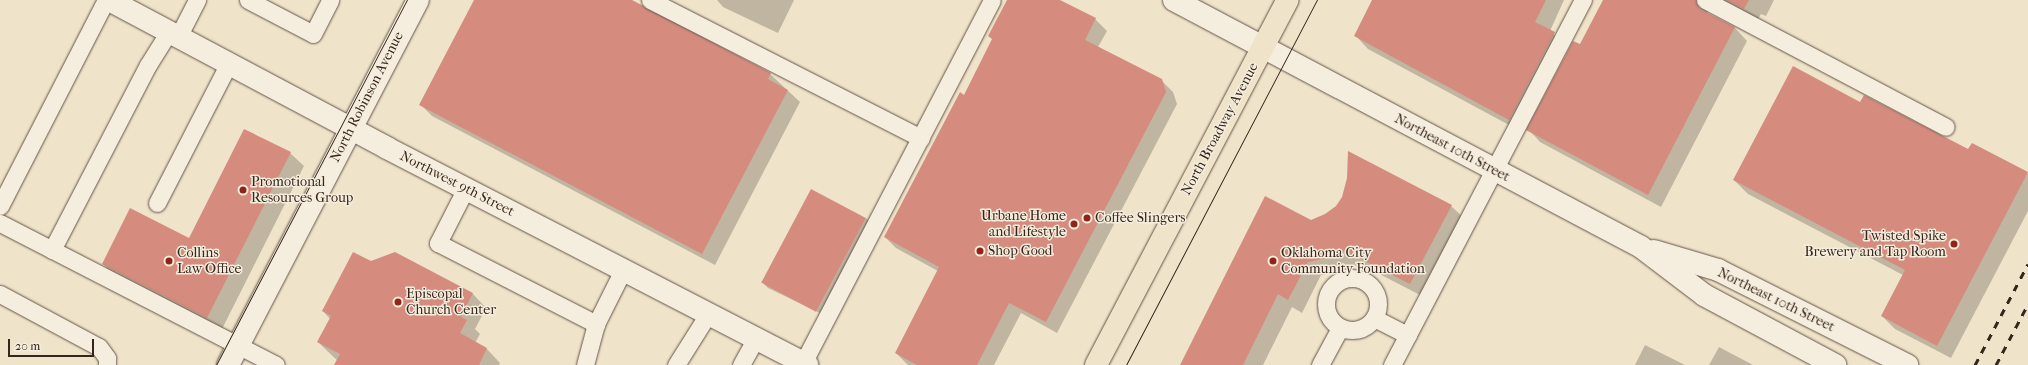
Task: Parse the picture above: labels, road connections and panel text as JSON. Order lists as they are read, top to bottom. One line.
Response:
{"streets":{"main road":["North Broadway Avenue"],"street":["North Robinson Avenue","Northeast 10th Street","Northwest 9th Street"]},"crossings":[["North Robinson Avenue","Northwest 9th Street"],["North Broadway Avenue","Northeast 10th Street"]],"places":["Promotional Resources Group","Coffee Slingers","Urbane Home and Lifestyle","Twisted Spike Brewery and Tap Room","Shop Good","Collins Law Office","Oklahoma City Community Foundation","Episcopal Church Center"],"scale_bar":"20 m"}
